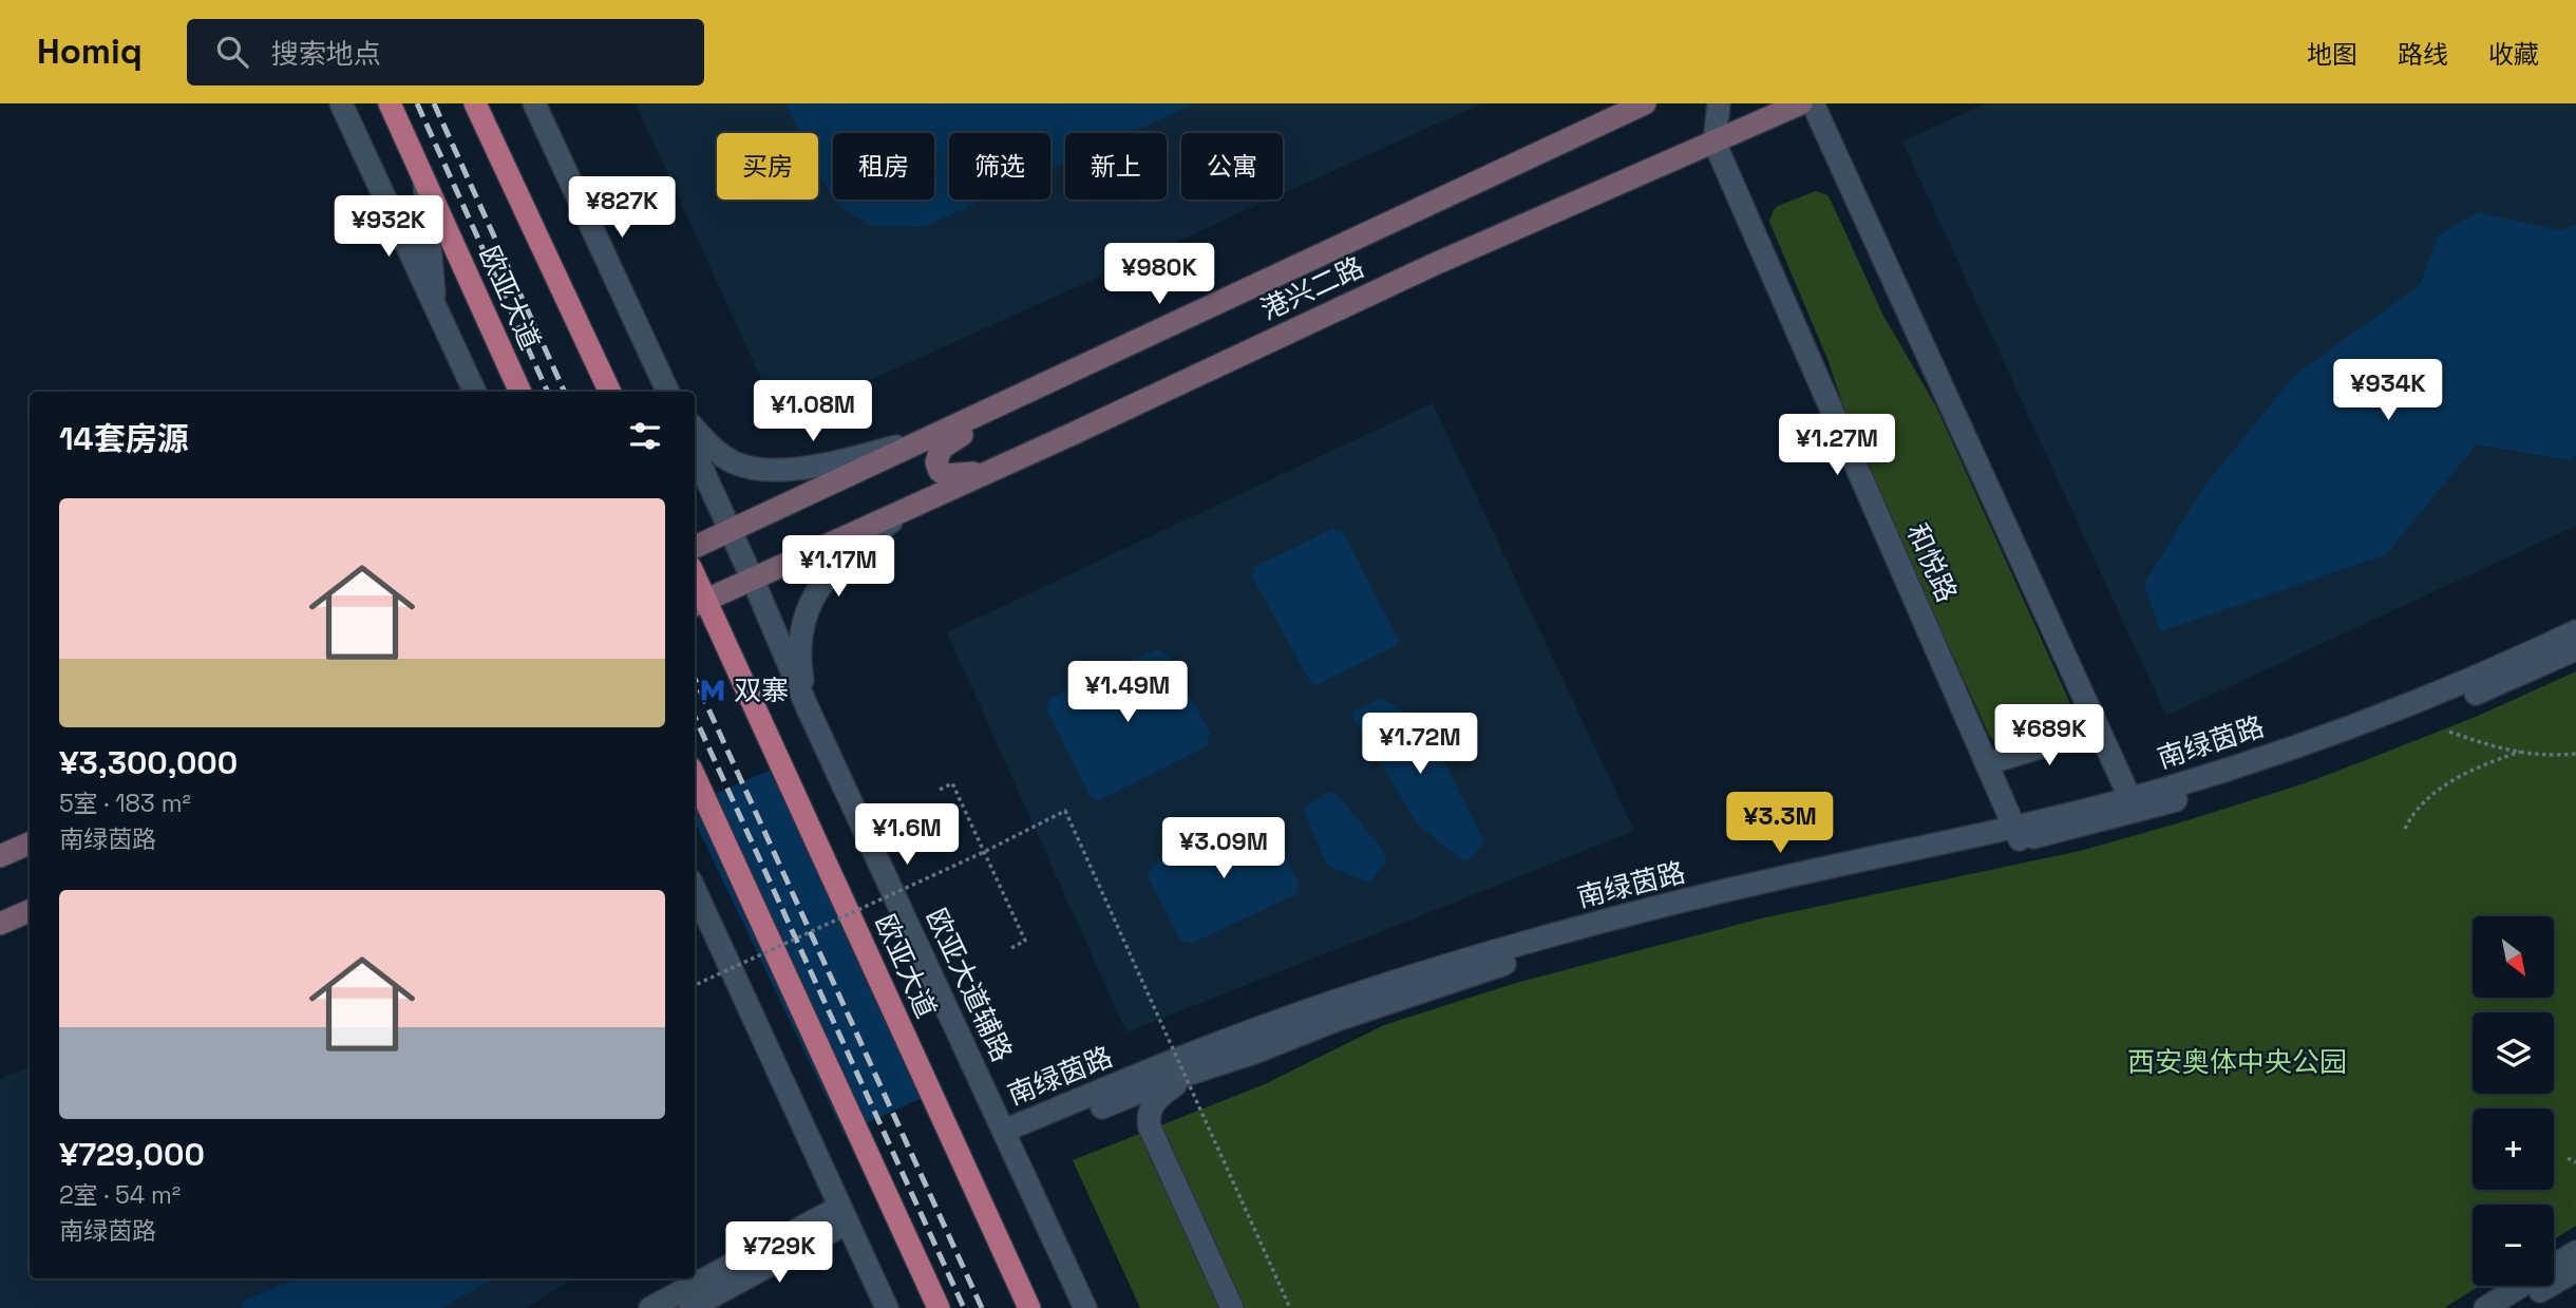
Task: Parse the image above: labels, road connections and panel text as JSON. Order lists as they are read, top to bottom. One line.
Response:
{"streets":{"main road":["港兴二路","欧亚大道"],"street":["和悦路","南绿茵路","欧亚大道辅路"]},"crossings":[["港兴二路","欧亚大道"],["港兴二路","和悦路"],["港兴二路","欧亚大道辅路"],["和悦路","南绿茵路"],["南绿茵路","欧亚大道辅路"]],"parks":["西安奥体中央公园"],"places":{"metro station":["双寨"]},"north":"bottom right","page":{"header":"Homiq","search":"搜索地点","nav":["地图","路线","收藏"],"chip":["买房","租房","筛选","新上","公寓"],"price":["¥827K","¥932K","¥980K","¥934K","¥1.08M","¥1.27M","¥1.17M","¥1.49M","¥689K","¥1.72M","¥3.3M","¥1.6M","¥3.09M","¥729K"],"heading":"14套房源","list":[{"name":"¥3,300,000","note":"5室 · 183 m² · 南绿茵路"},{"name":"¥729,000","note":"2室 · 54 m² · 南绿茵路"}],"map_buttons":["+","−"]}}
